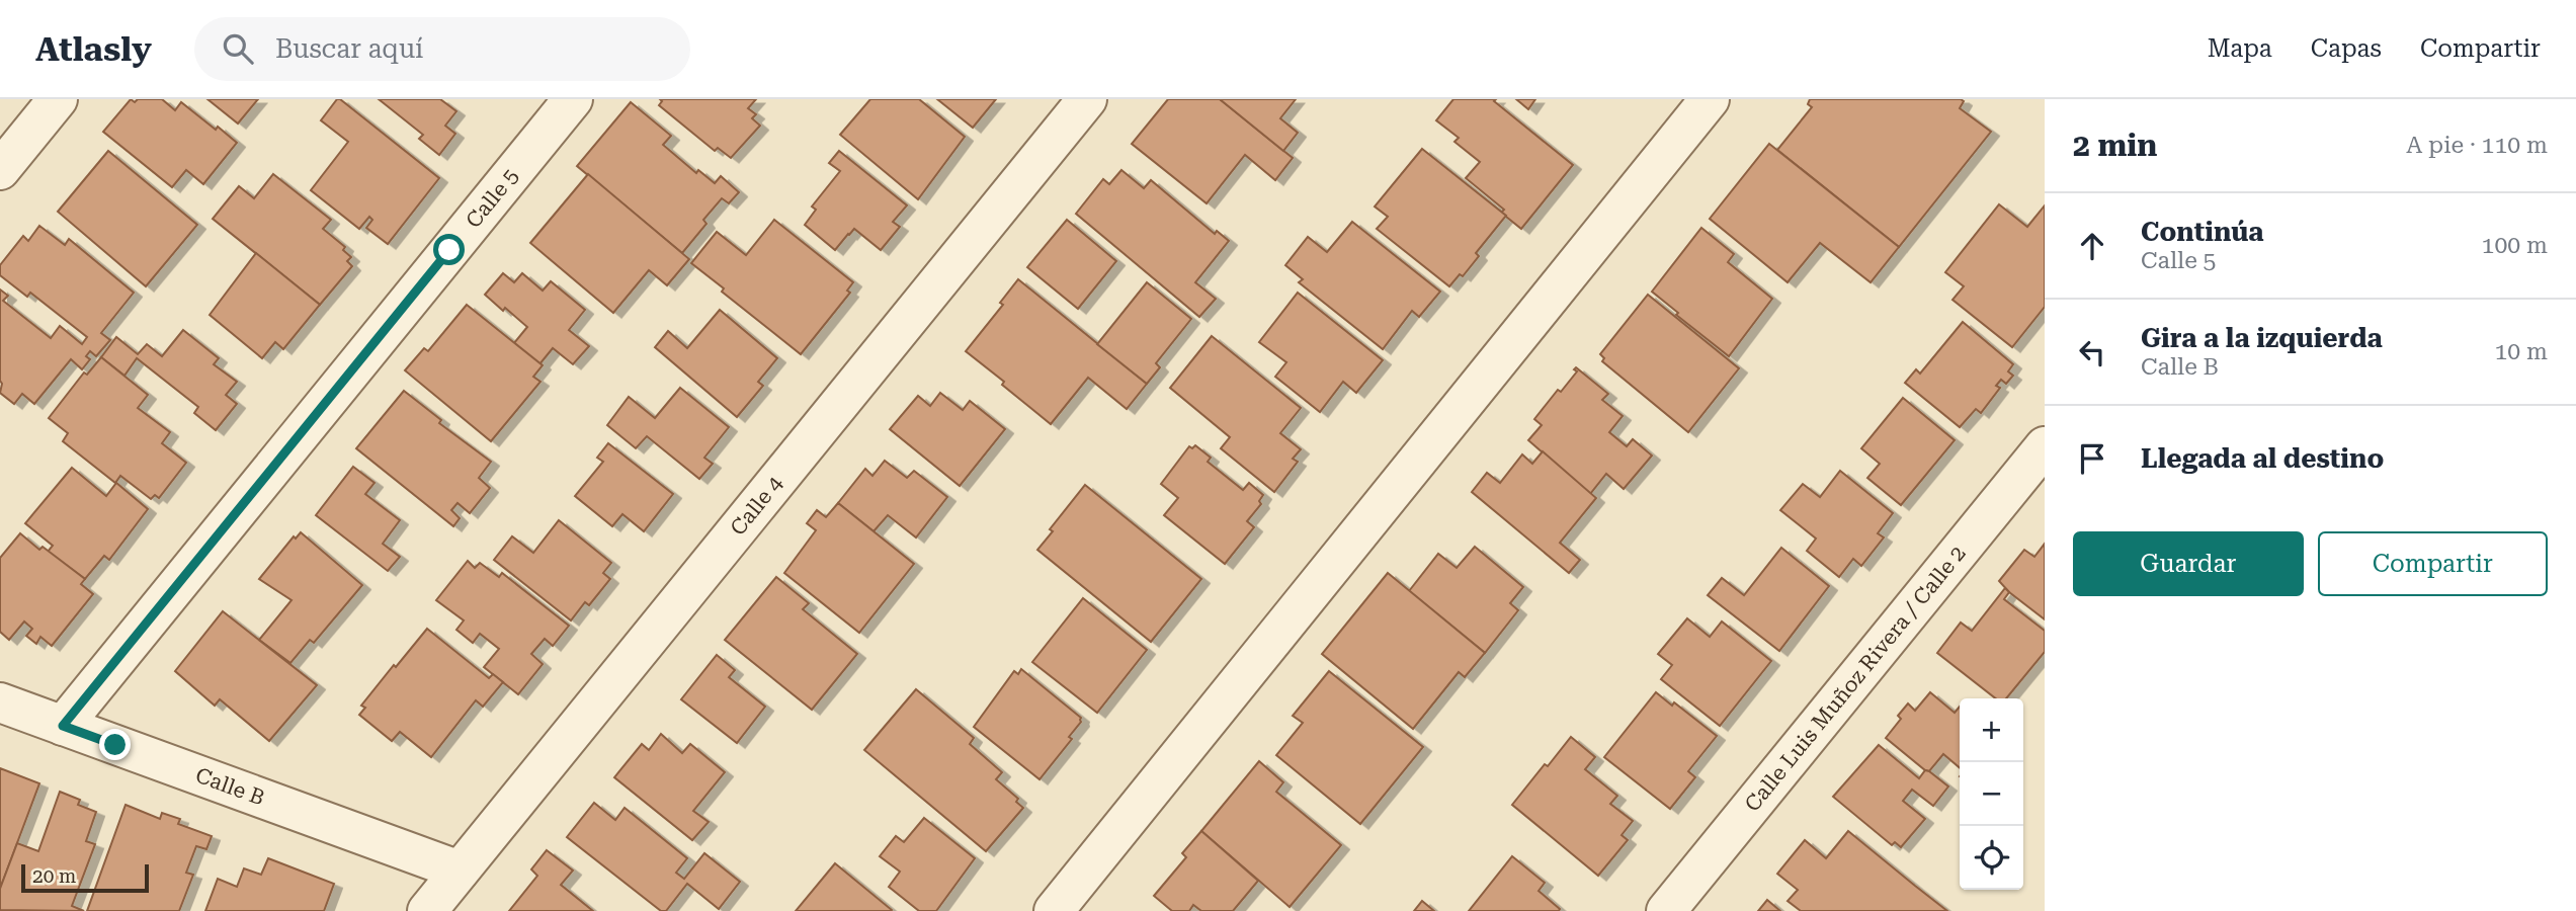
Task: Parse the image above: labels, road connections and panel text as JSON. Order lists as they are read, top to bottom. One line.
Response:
{"streets":{"street":["Calle 5","Calle 4","Calle Luis Muñoz Rivera / Calle 2","Calle B"]},"crossings":[["Calle 5","Calle B"],["Calle 4","Calle B"]],"scale_bar":"20 m","page":{"header":"Atlasly","search":"Buscar aquí","nav":["Mapa","Capas","Compartir"],"heading":["2 min","A pie · 110 m"],"list":[["Continúa","Calle 5","100 m"],["Gira a la izquierda","Calle B","10 m"],"Llegada al destino"],"buttons":["Guardar","Compartir"],"map_buttons":["+","−"],"scale":"20 m"}}
